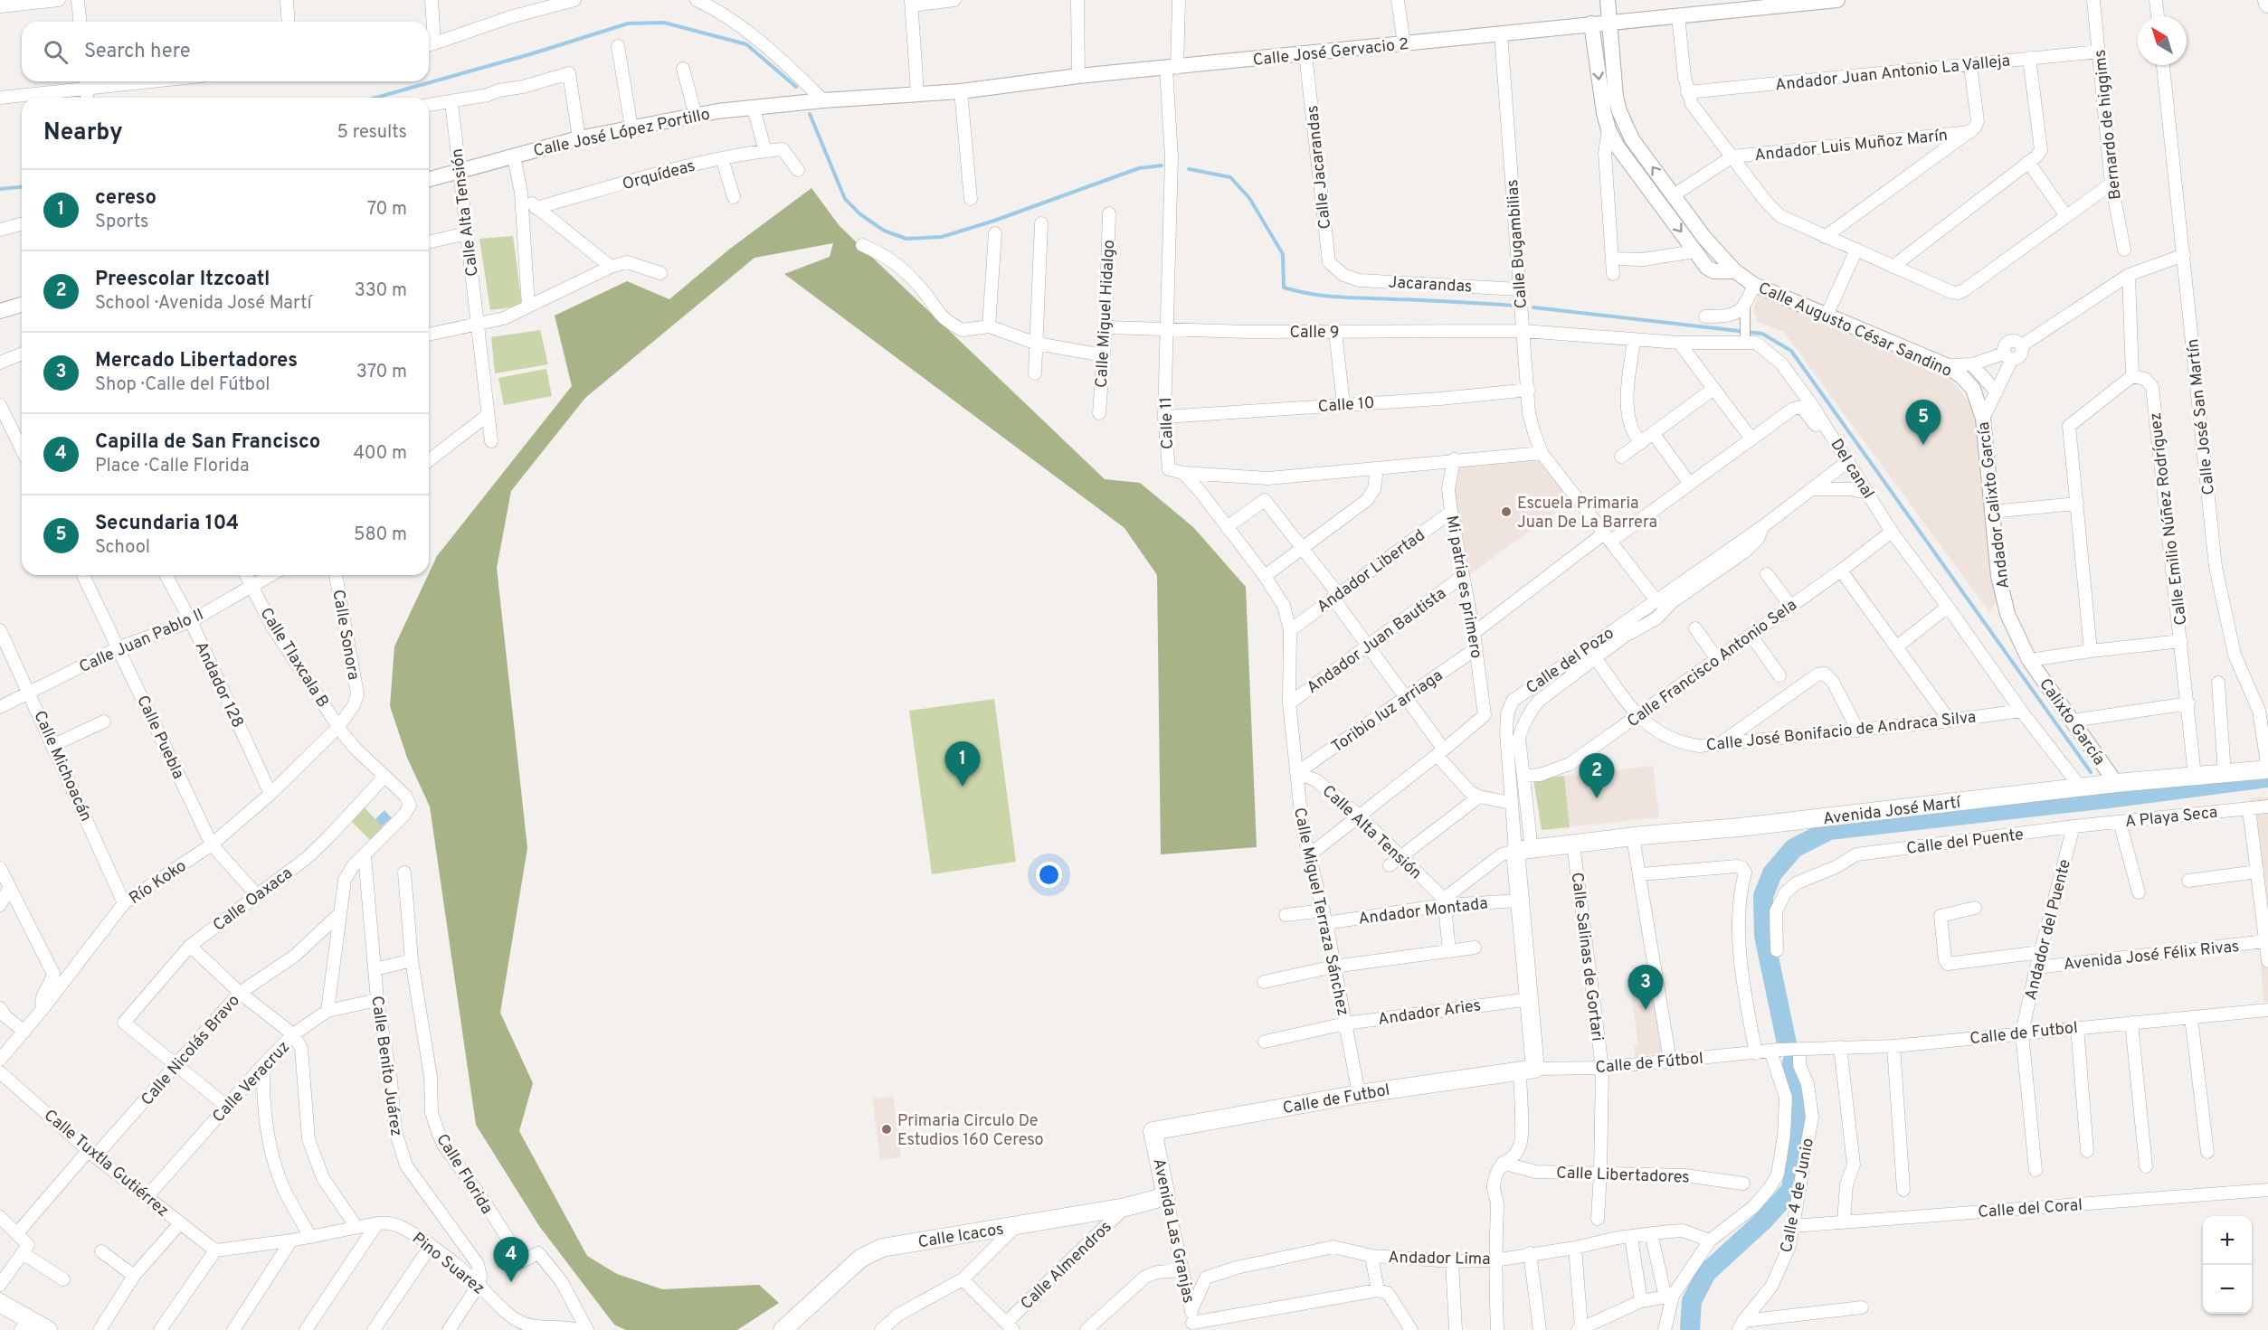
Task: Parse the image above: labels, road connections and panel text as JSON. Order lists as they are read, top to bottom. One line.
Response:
{"streets":{"main road":["Calle del Pozo","Avenida José Martí","Calle de Futbol","Avenida Las Granjas","Calle Icacos"],"street":["Calle José Gervacio 2","Andador Juan Antonio La Valleja","Bernardo de higgims","Calle José López Portillo","Andador Luis Muñoz Marín","Calle Jacarandas","Orquídeas","Calle Alta Tensión","Calle Bugambilias","Jacarandas","Calle Miguel Hidalgo","Calle Augusto César Sandino","Calle 9","Calle 10","Calle José San Martín","Calle 11","Del canal","Andador Calixto García","Calle Emilio Núñez Rodríguez","Andador Libertad","Mi patria es primero","Calle Sonora","Calle Juan Pablo II","Andador Juan Bautista","Calle Tlaxcala B","Calle Francisco Antonio Sela","Andador 128","Toribio luz arriaga","Calixto García","Calle José Bonifacio de Andraca Silva","Calle Puebla","Calle Michoacán","A Playa Seca","Calle del Puente","Río Koko","Calle Oaxaca","Andador Montada","Calle Miguel Terraza Sánchez","Andador del Puente","Avenida José Félix Rivas","Calle Salinas de Gortari","Andador Aries","Calle Nicolás Bravo","Calle de Fútbol","Calle Benito Juárez","Calle Veracruz","Calle Tuxtla Gutiérrez","Calle Florida","Calle Libertadores","Calle 4 de Junio","Calle del Coral","Andador Lima","Pino Suarez","Calle Almendros"]},"crossings":[["Calle José Gervacio 2","Calle José López Portillo"],["Calle José Gervacio 2","Calle Jacarandas"],["Calle José Gervacio 2","Calle Bugambilias"],["Calle José Gervacio 2","Calle Augusto César Sandino"],["Calle José Gervacio 2","Calle 11"],["Andador Juan Antonio La Valleja","Bernardo de higgims"],["Calle José López Portillo","Calle Alta Tensión"],["Calle Jacarandas","Jacarandas"],["Calle Alta Tensión","Toribio luz arriaga"],["Calle Alta Tensión","Andador Montada"],["Calle Alta Tensión","Calle Miguel Terraza Sánchez"],["Calle Bugambilias","Jacarandas"],["Calle Bugambilias","Calle 9"],["Calle Bugambilias","Calle 10"],["Calle Bugambilias","Del canal"],["Calle Bugambilias","Calle del Pozo"],["Calle Miguel Hidalgo","Calle 9"],["Calle Augusto César Sandino","Andador Calixto García"],["Calle 9","Calle 11"],["Calle 9","Del canal"],["Calle 10","Calle 11"],["Calle José San Martín","Avenida José Martí"],["Calle 11","Calle Miguel Terraza Sánchez"],["Del canal","Calle del Pozo"],["Del canal","Calle Francisco Antonio Sela"],["Del canal","Calle José Bonifacio de Andraca Silva"],["Del canal","Avenida José Martí"],["Andador Calixto García","Calixto García"],["Calle Emilio Núñez Rodríguez","Avenida José Martí"],["Andador Libertad","Mi patria es primero"],["Andador Libertad","Calle Miguel Terraza Sánchez"],["Mi patria es primero","Andador Juan Bautista"],["Mi patria es primero","Toribio luz arriaga"],["Calle Sonora","Calle Tlaxcala B"],["Calle Sonora","Río Koko"],["Calle Juan Pablo II","Calle Tlaxcala B"],["Calle Juan Pablo II","Andador 128"],["Calle Juan Pablo II","Calle Puebla"],["Calle Juan Pablo II","Calle Michoacán"],["Andador Juan Bautista","Calle Miguel Terraza Sánchez"],["Calle Tlaxcala B","Río Koko"],["Calle Tlaxcala B","Calle Oaxaca"],["Calle Tlaxcala B","Calle Benito Juárez"],["Calle del Pozo","Avenida José Martí"],["Calle del Pozo","Andador Montada"],["Calle del Pozo","Andador Aries"],["Calle del Pozo","Calle de Futbol"],["Calle del Pozo","Calle de Fútbol"],["Calle Francisco Antonio Sela","Calle José Bonifacio de Andraca Silva"],["Andador 128","Río Koko"],["Toribio luz arriaga","Calle Miguel Terraza Sánchez"],["Calixto García","Avenida José Martí"],["Calle Puebla","Río Koko"],["Calle Puebla","Calle Oaxaca"],["Calle Michoacán","Río Koko"],["Avenida José Martí","Calle Salinas de Gortari"],["A Playa Seca","Calle del Puente"],["A Playa Seca","Andador del Puente"],["Calle del Puente","Andador del Puente"],["Calle Oaxaca","Calle Nicolás Bravo"],["Andador Montada","Calle Miguel Terraza Sánchez"],["Calle Miguel Terraza Sánchez","Andador Aries"],["Calle Miguel Terraza Sánchez","Calle de Futbol"],["Andador del Puente","Avenida José Félix Rivas"],["Andador del Puente","Calle de Futbol"],["Calle Salinas de Gortari","Calle de Fútbol"],["Calle Salinas de Gortari","Calle Libertadores"],["Calle de Futbol","Calle de Fútbol"],["Calle de Futbol","Calle 4 de Junio"],["Calle de Futbol","Avenida Las Granjas"],["Calle Nicolás Bravo","Calle Tuxtla Gutiérrez"],["Calle Benito Juárez","Calle Veracruz"],["Calle Benito Juárez","Pino Suarez"],["Calle Veracruz","Calle Tuxtla Gutiérrez"],["Calle Tuxtla Gutiérrez","Pino Suarez"],["Calle 4 de Junio","Calle del Coral"],["Avenida Las Granjas","Calle Icacos"],["Avenida Las Granjas","Andador Lima"],["Calle Icacos","Calle Almendros"]],"places":["Escuela Primaria Juan De La Barrera","Primaria Circulo De Estudios 160 Cereso"],"north":"top left","page":{"search":"Search here","heading":["Nearby","5 results"],"list":[{"mark":"1","name":"cereso","note":"Sports","value":"70 m"},{"mark":"2","name":"Preescolar Itzcoatl","note":"School · Avenida José Martí","value":"330 m"},{"mark":"3","name":"Mercado Libertadores","note":"Shop · Calle del Fútbol","value":"370 m"},{"mark":"4","name":"Capilla de San Francisco","note":"Place · Calle Florida","value":"400 m"},{"mark":"5","name":"Secundaria 104","note":"School","value":"580 m"}],"pins":["5","1","2","3","4"],"map_buttons":["+","−"]}}
